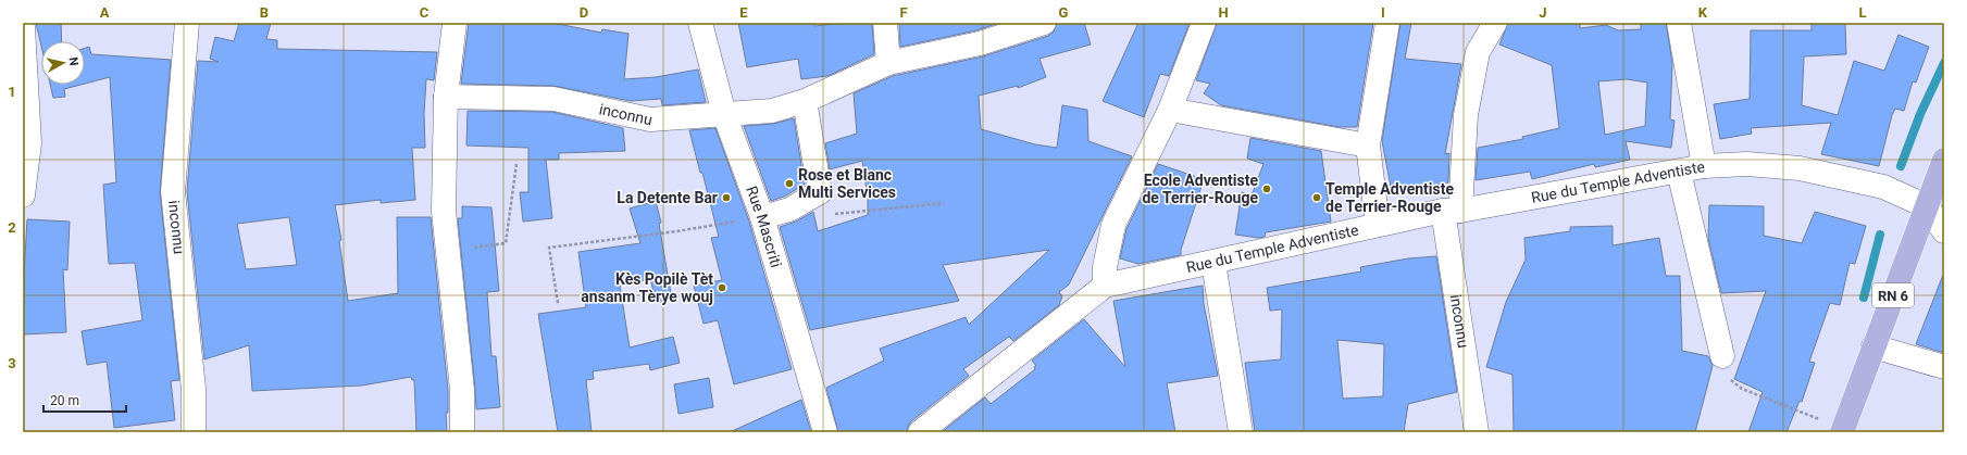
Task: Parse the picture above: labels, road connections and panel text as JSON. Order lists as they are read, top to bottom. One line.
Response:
{"streets":{"main road":["RN 6"],"street":["inconnu","Rue du Temple Adventiste","Rue Mascriti"]},"crossings":[["inconnu","Rue du Temple Adventiste"],["inconnu","Rue Mascriti"],["Rue du Temple Adventiste","RN 6"]],"places":["Rose et Blanc Multi Services","Ecole Adventiste de Terrier-Rouge","La Detente Bar","Temple Adventiste de Terrier-Rouge","Kès Popilè Tèt ansanm Tèrye wouj"],"scale_bar":"20 m","north":"right","grid":{"columns":["A","B","C","D","E","F","G","H","I","J","K","L"],"rows":["1","2","3"]}}
